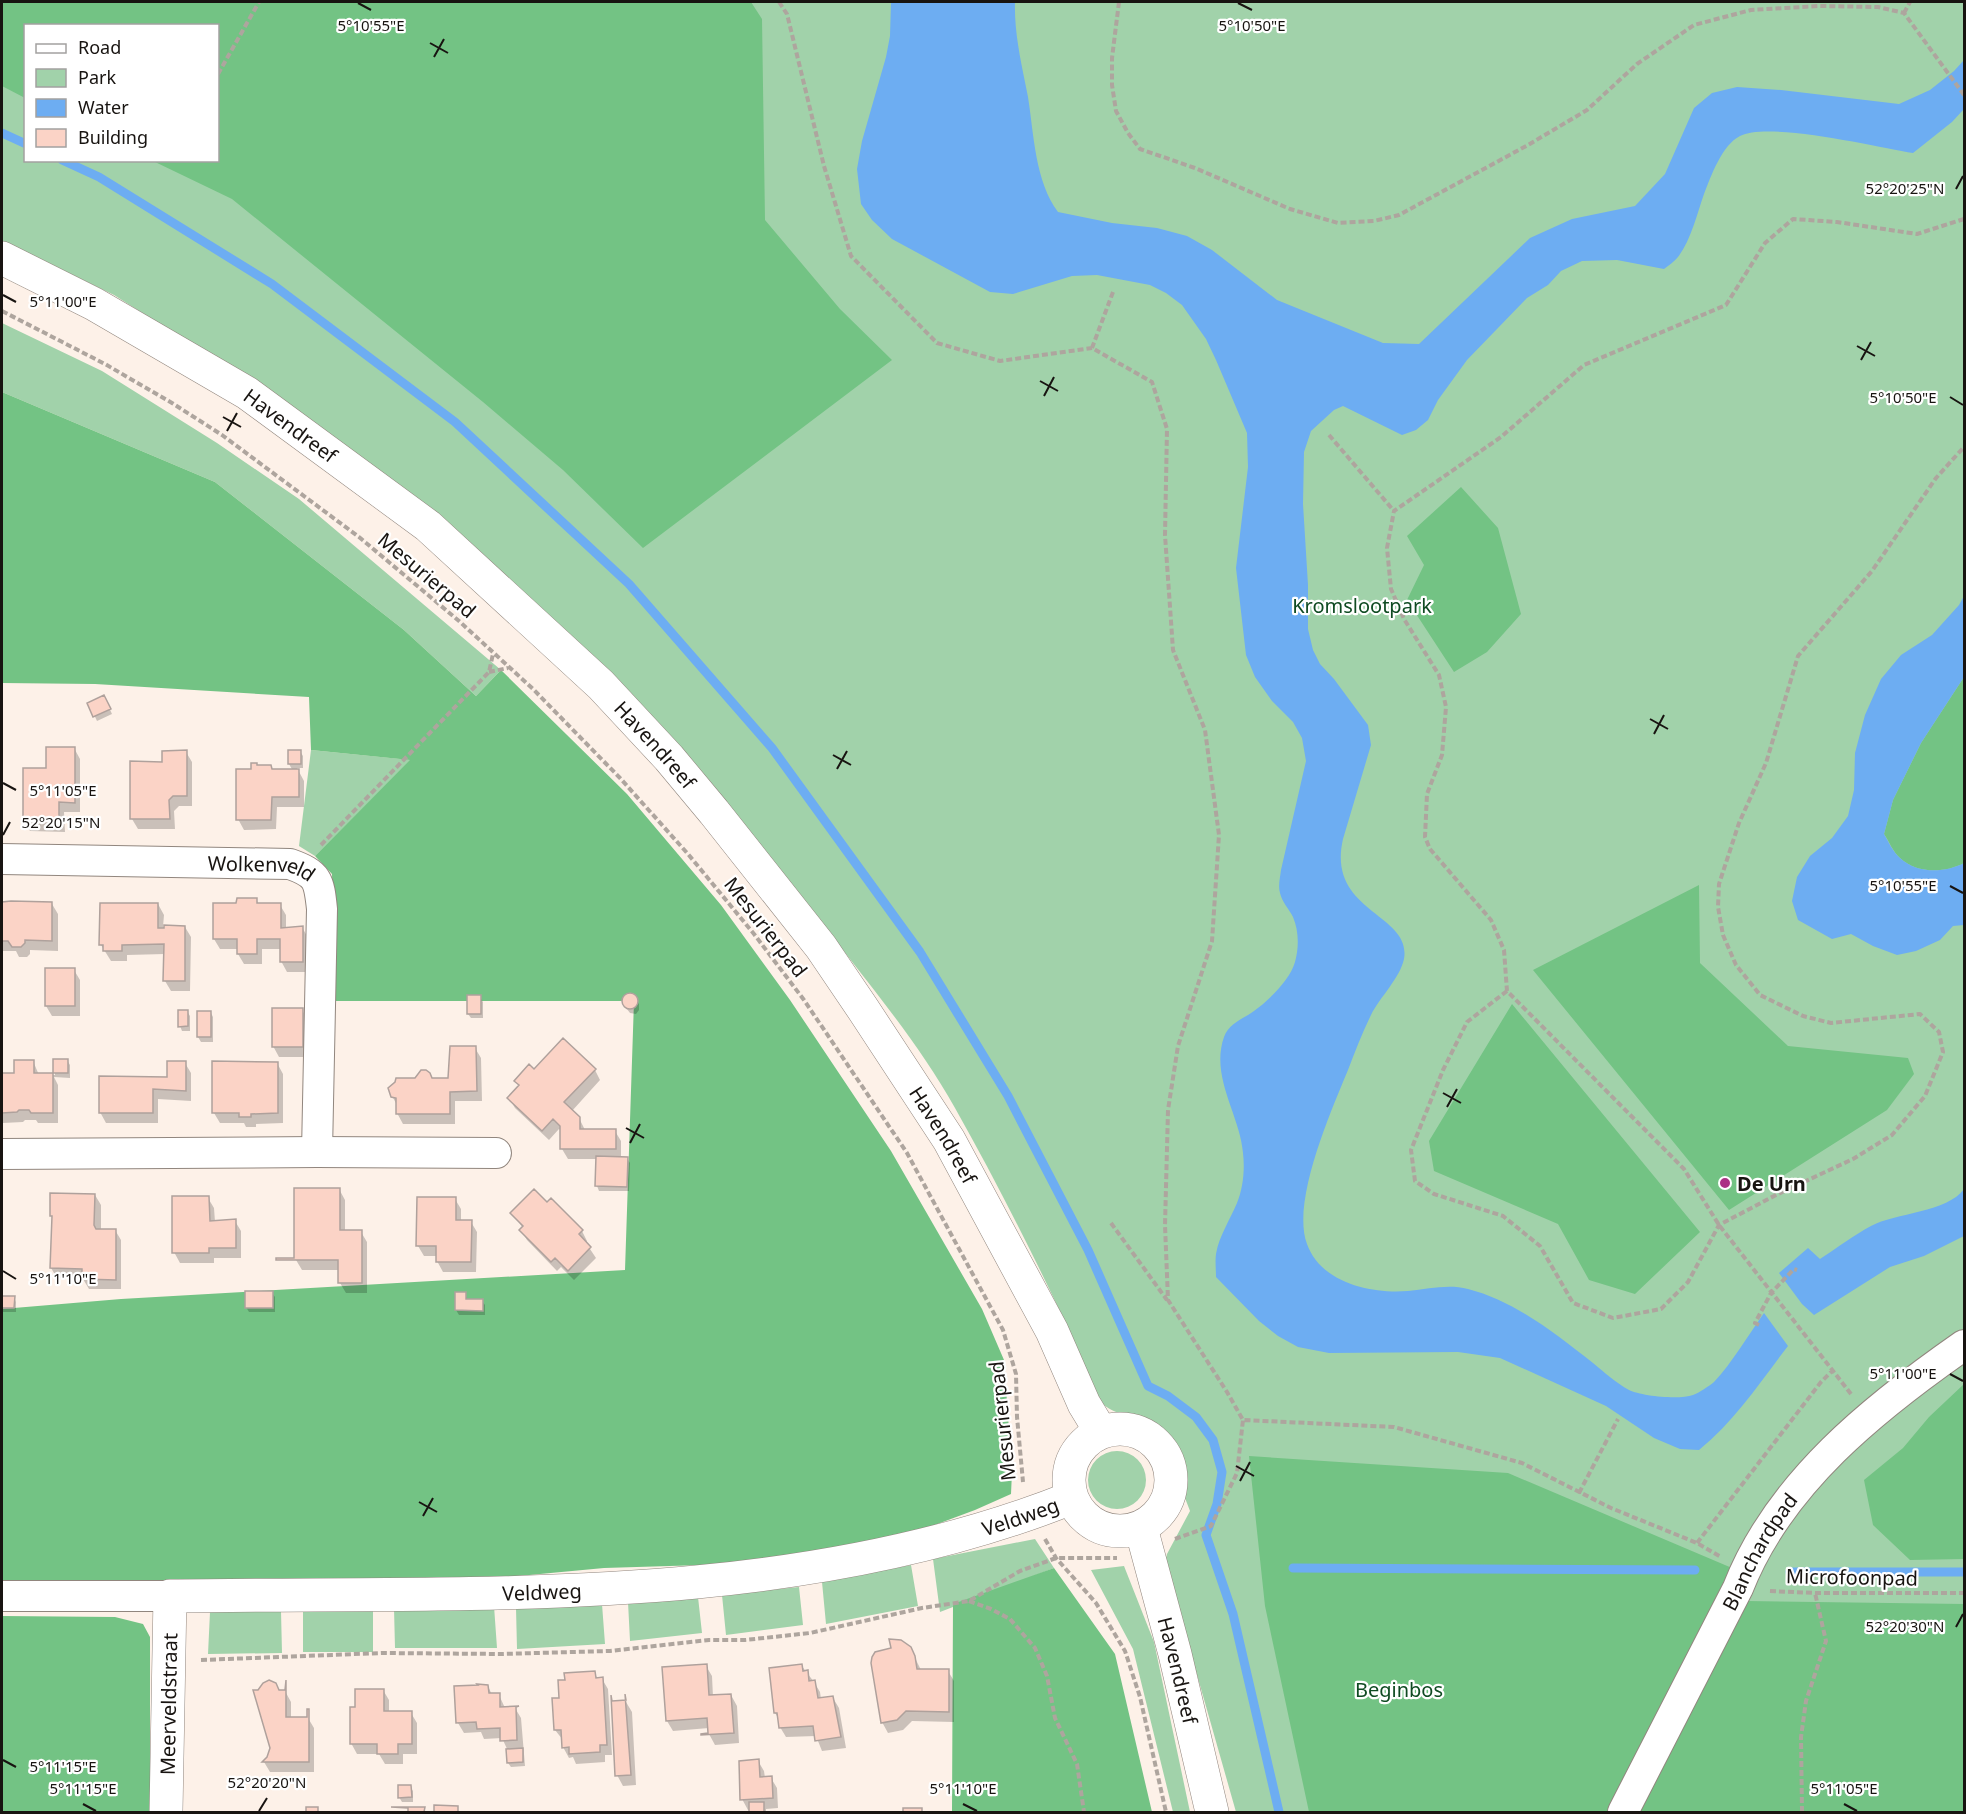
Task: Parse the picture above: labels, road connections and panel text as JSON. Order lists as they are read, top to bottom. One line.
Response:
{"streets":{"street":["Havendreef","Wolkenveld","Veldweg","Blanchardpad","Meerveldstraat"],"path":["Mesurierpad","Microfoonpad"]},"crossings":[["Havendreef","Veldweg"],["Mesurierpad","Veldweg"],["Veldweg","Meerveldstraat"],["Blanchardpad","Microfoonpad"]],"parks":["Kromslootpark","Beginbos"],"places":["De Urn"],"legend":["Road","Park","Water","Building"],"coordinates":["5°10'55\"E","5°10'50\"E","52°20'25\"N","5°11'00\"E","5°11'05\"E","52°20'15\"N","5°11'10\"E","52°20'30\"N","5°11'15\"E","52°20'20\"N"]}
